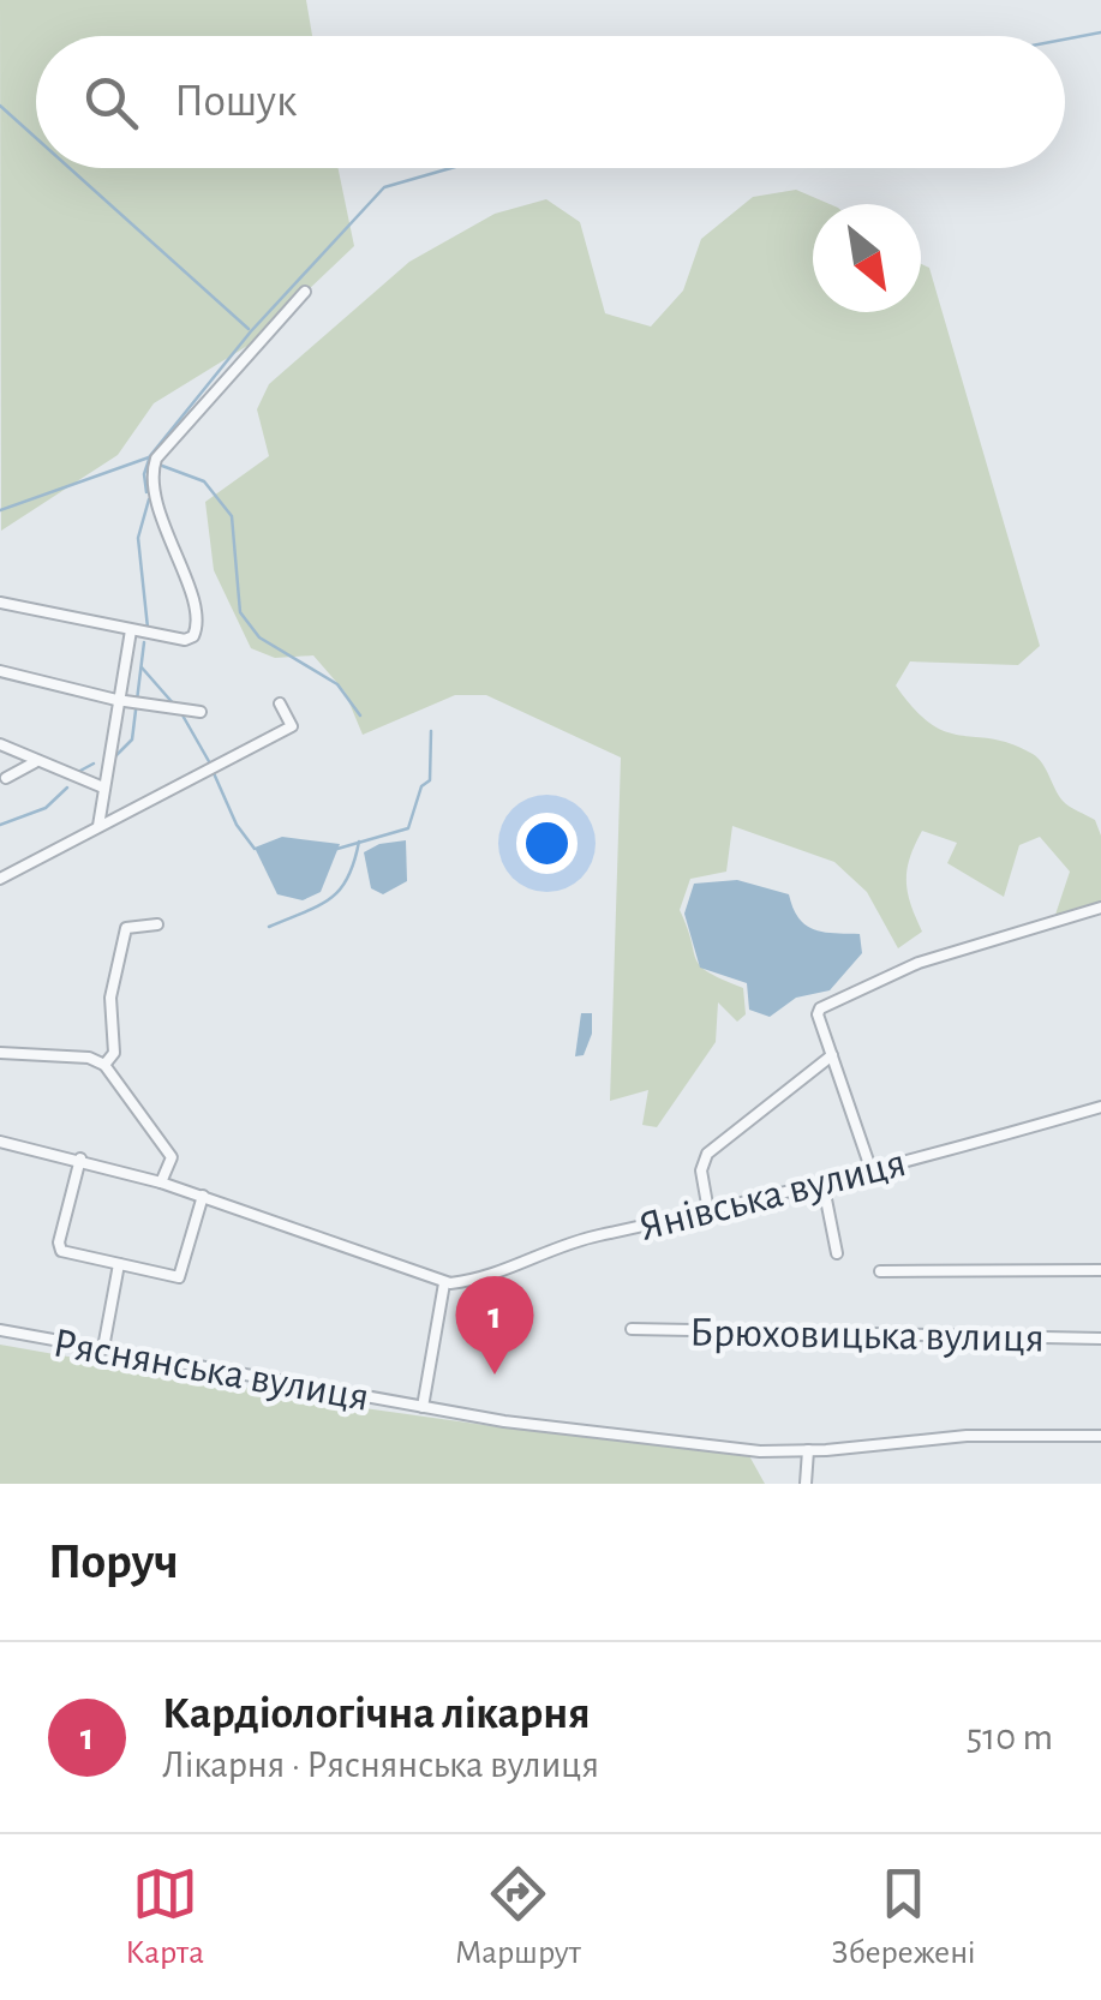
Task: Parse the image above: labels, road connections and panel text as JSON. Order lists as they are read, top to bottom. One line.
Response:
{"streets":{"street":["Янівська вулиця","Брюховицька вулиця","Ряснянська вулиця"]},"crossings":[["Янівська вулиця","Ряснянська вулиця"]],"north":"bottom right","page":{"search":"Пошук","pins":"1","heading":"Поруч","list":[{"mark":"1","name":"Кардіологічна лікарня","note":"Лікарня · Ряснянська вулиця","value":"510 m"}],"nav":["Карта","Маршрут","Збережені"]}}
